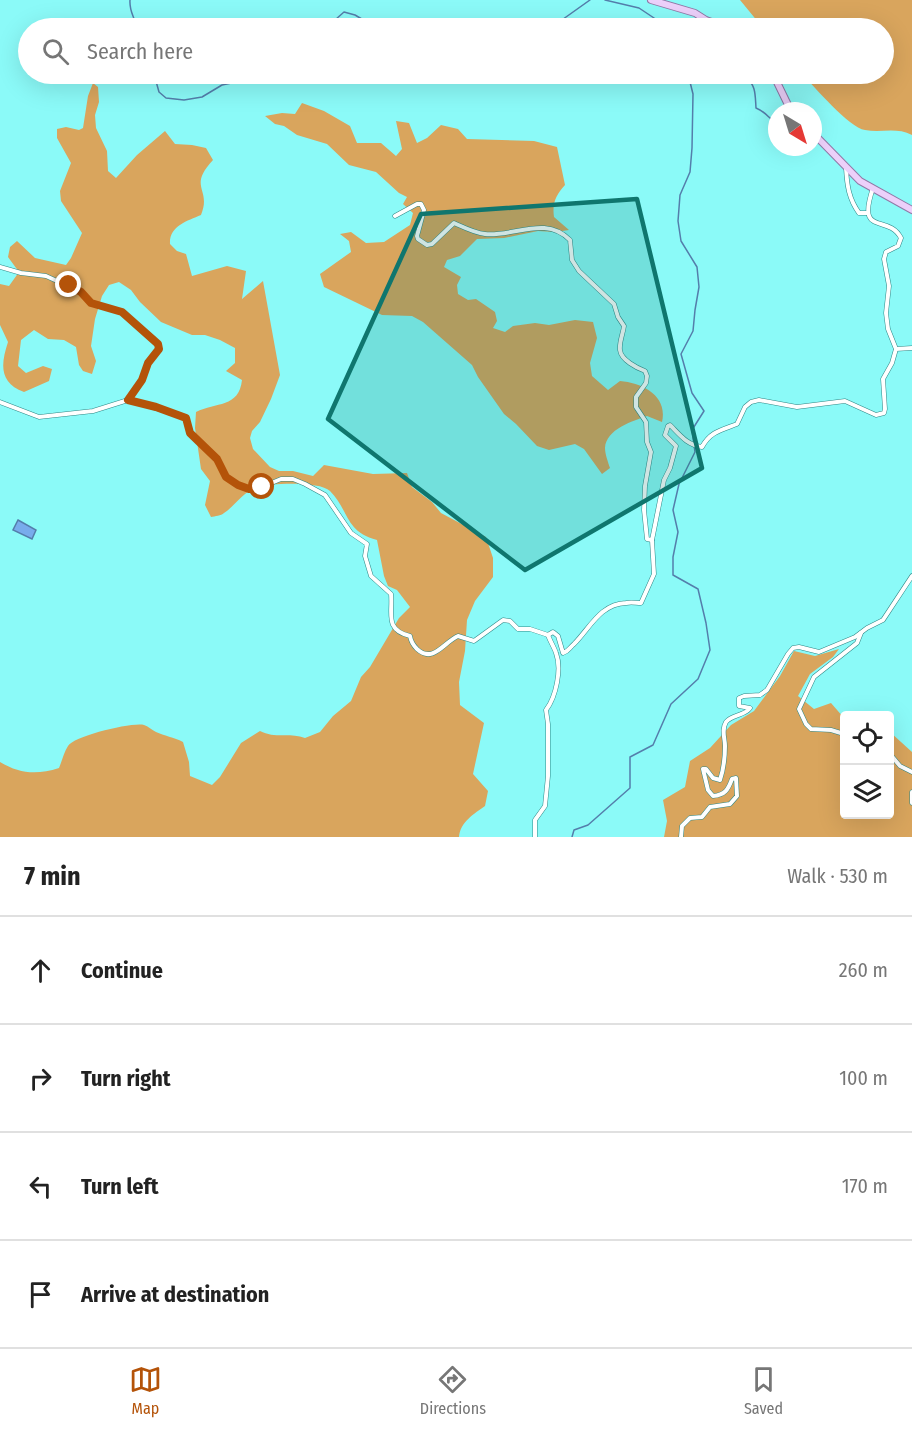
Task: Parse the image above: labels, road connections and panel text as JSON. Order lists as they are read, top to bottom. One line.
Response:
{"north":"bottom right","page":{"search":"Search here","heading":["7 min","Walk · 530 m"],"list":[["Continue","260 m"],["Turn right","100 m"],["Turn left","170 m"],"Arrive at destination"],"nav":["Map","Directions","Saved"]}}
